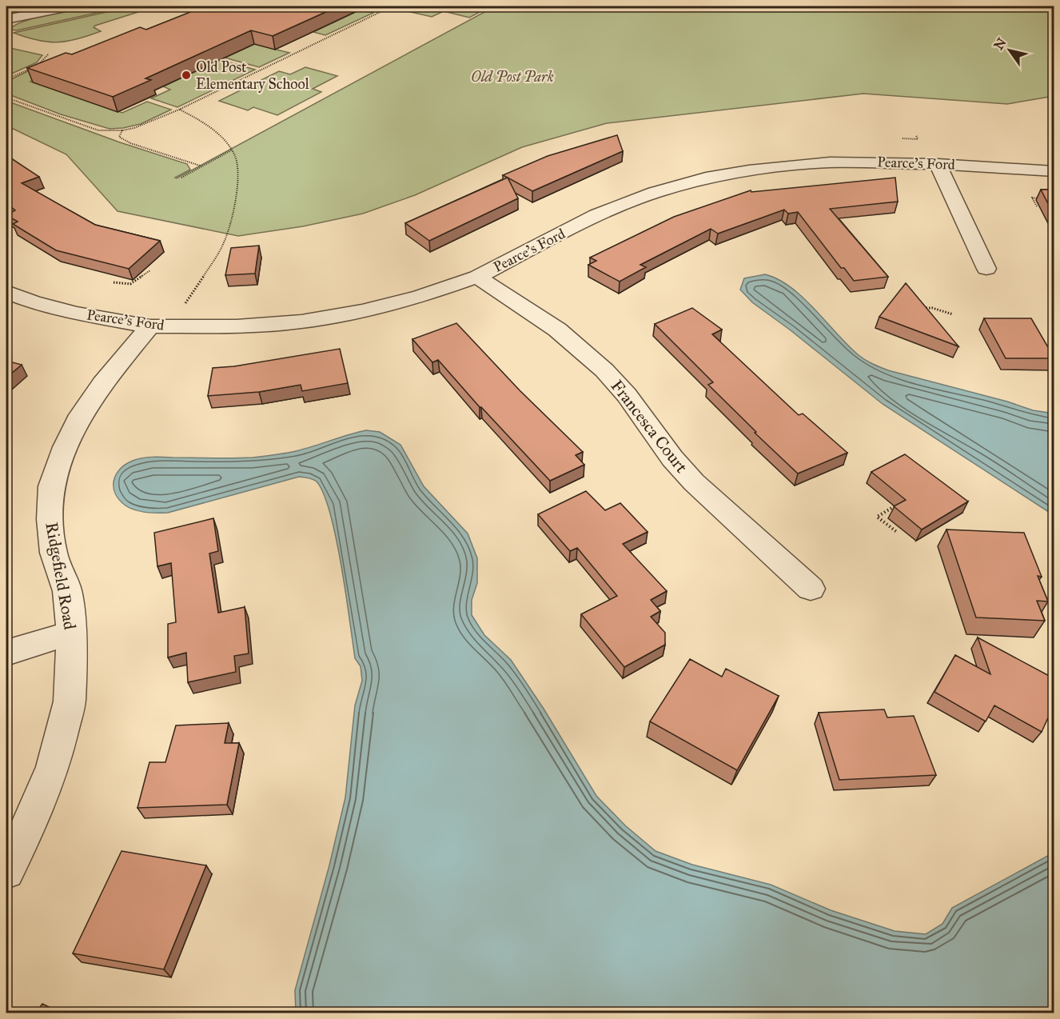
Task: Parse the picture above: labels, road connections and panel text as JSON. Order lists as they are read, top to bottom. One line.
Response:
{"streets":{"street":["Pearce's Ford","Francesca Court","Ridgefield Road"]},"crossings":[["Pearce's Ford","Francesca Court"],["Pearce's Ford","Ridgefield Road"]],"parks":["Old Post Park"],"places":["Old Post Elementary School"],"north":"top left"}
